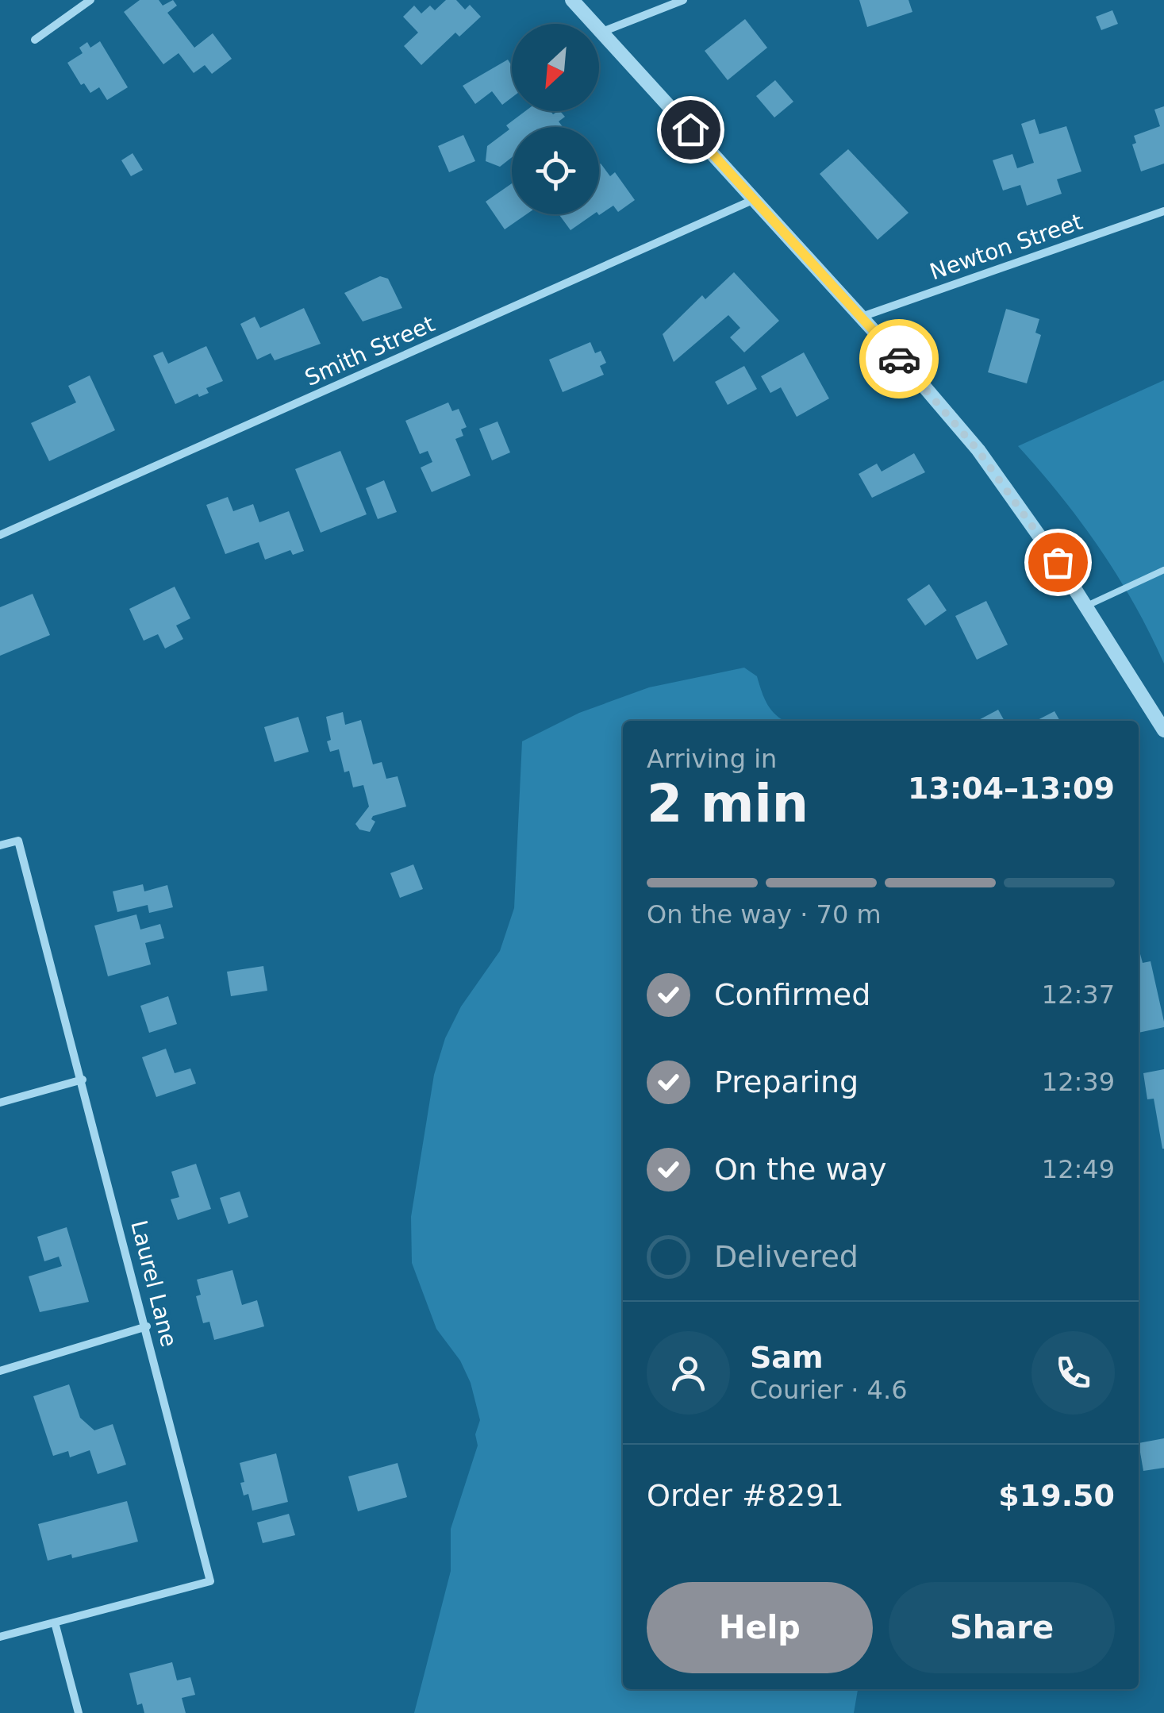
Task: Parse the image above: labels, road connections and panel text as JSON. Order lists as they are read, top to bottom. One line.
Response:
{"streets":{"street":["Newton Street","Smith Street","Laurel Lane"]},"north":"bottom left","page":{"heading":["2 min","Arriving in","13:04–13:09"],"panel":["Sam","Courier · 4.6","Order #8291","$19.50"],"bar":"On the way · 70 m","list":[["Confirmed","12:37"],["Preparing","12:39"],["On the way","12:49"],"Delivered"],"buttons":["Help","Share"]}}
